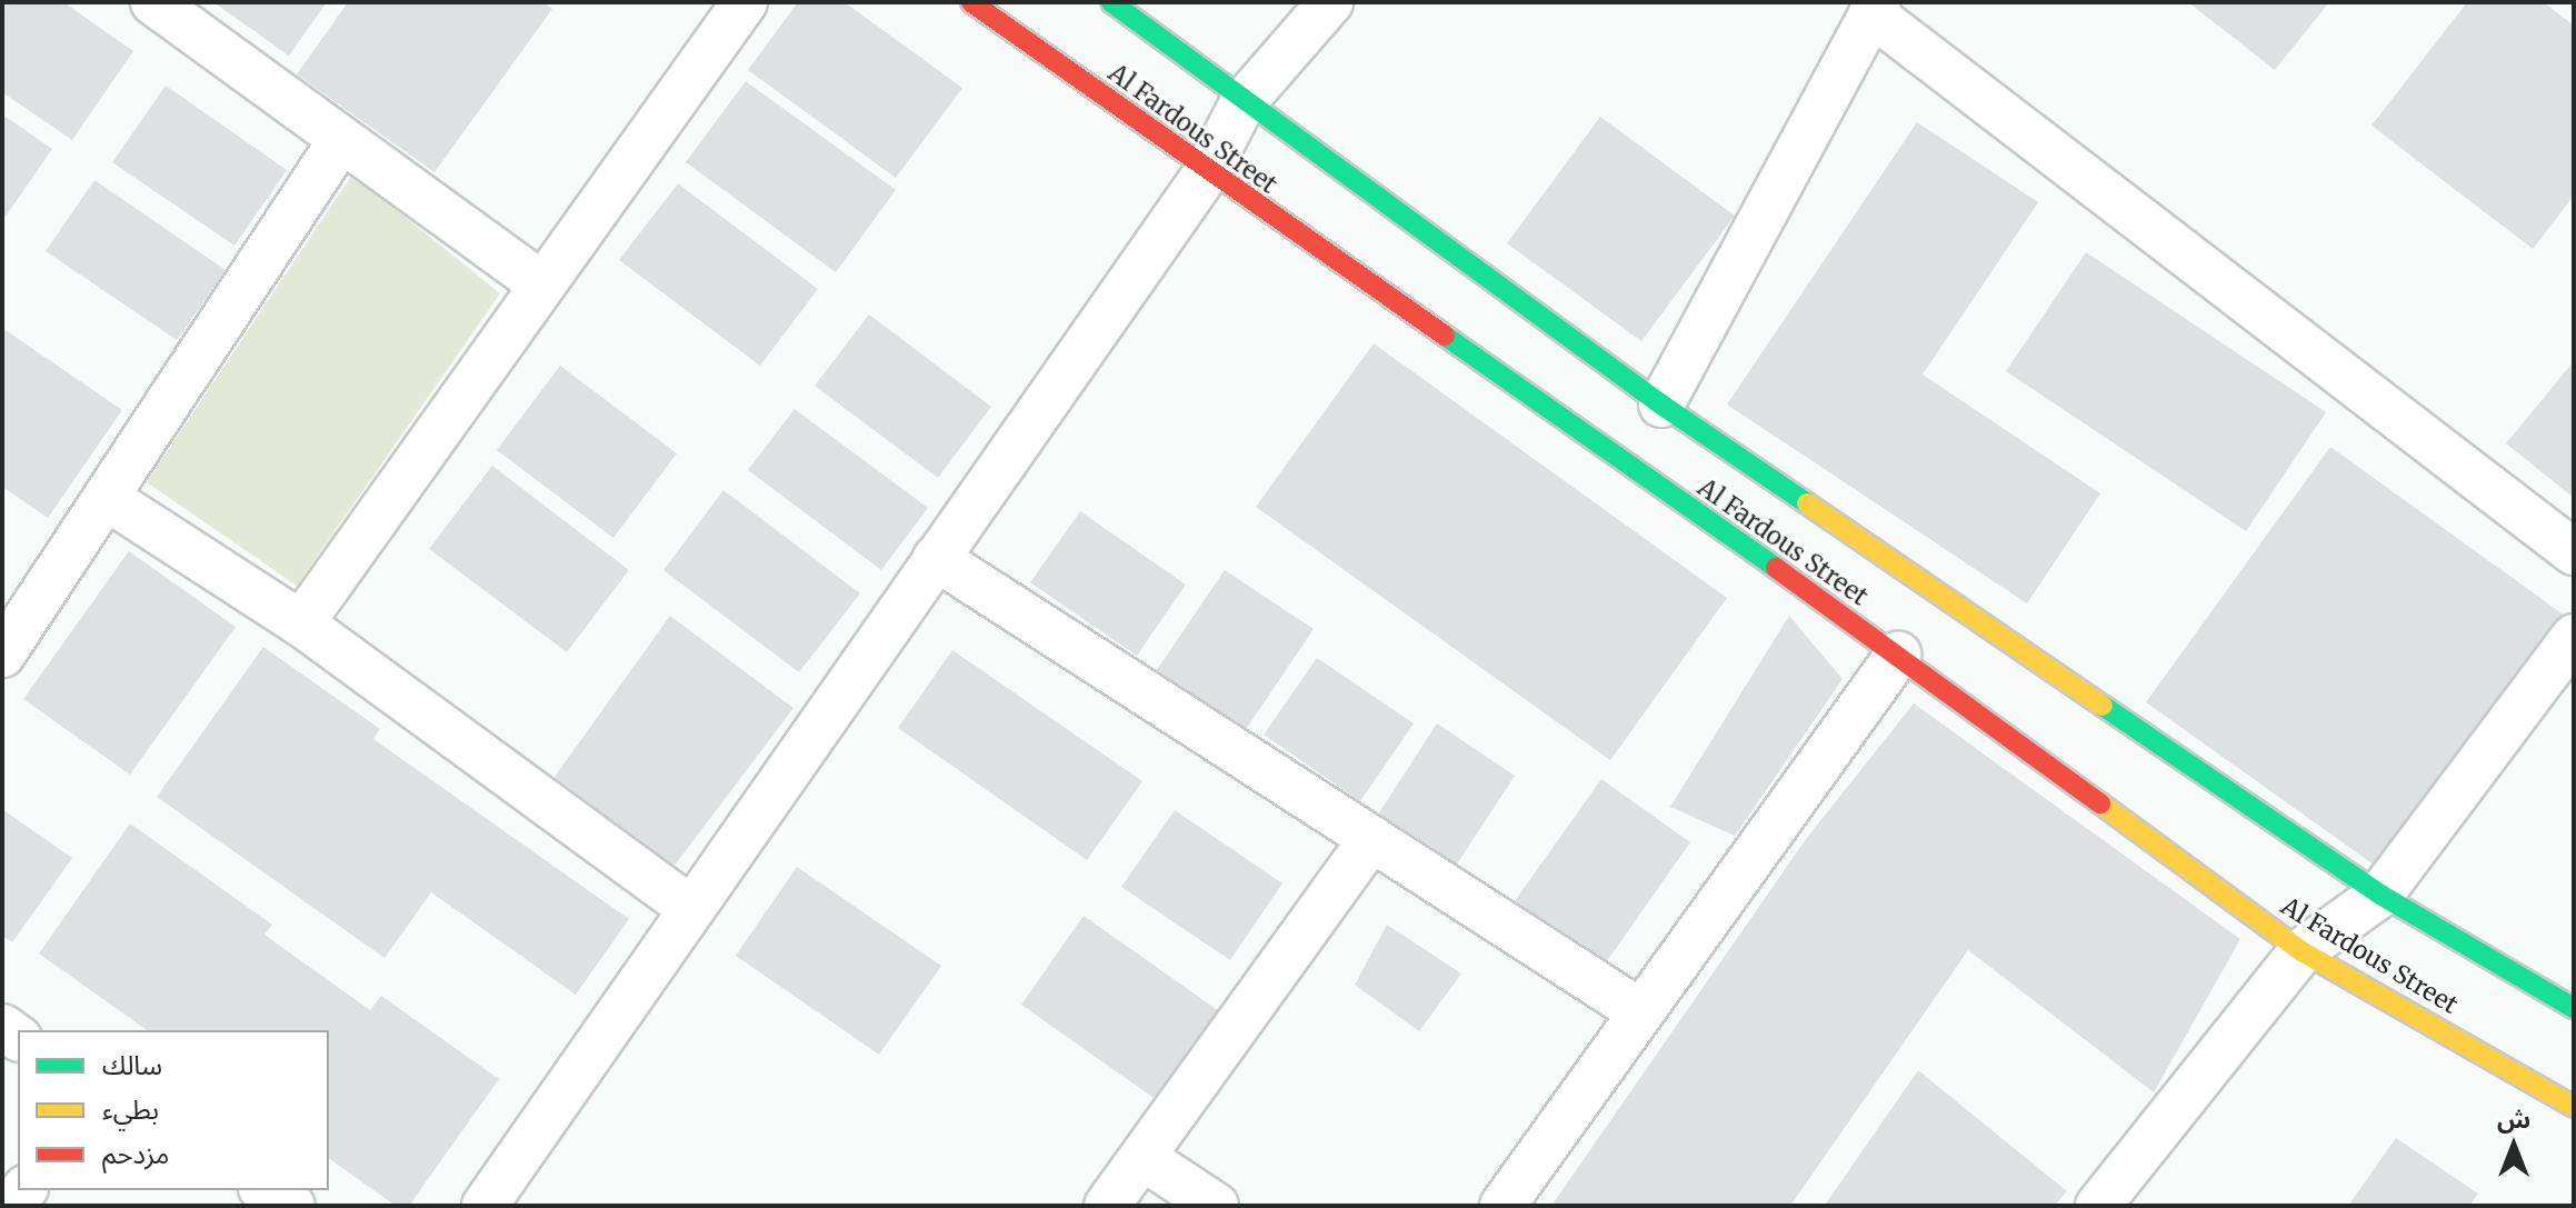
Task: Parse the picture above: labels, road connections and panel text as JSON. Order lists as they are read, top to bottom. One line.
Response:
{"streets":{"main road":["Al Fardous Street"]},"legend":["سالك","بطيء","مزدحم"],"north":"top"}
